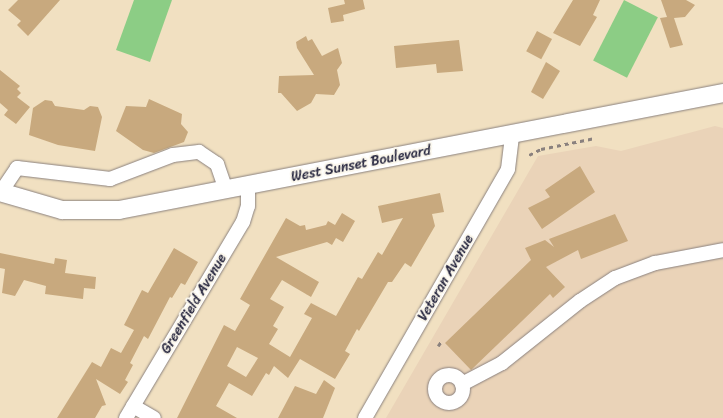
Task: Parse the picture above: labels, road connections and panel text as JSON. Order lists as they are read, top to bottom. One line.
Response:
{"streets":{"main road":["West Sunset Boulevard"],"street":["Veteran Avenue","Greenfield Avenue"]},"crossings":[["West Sunset Boulevard","Veteran Avenue"],["West Sunset Boulevard","Greenfield Avenue"]]}
